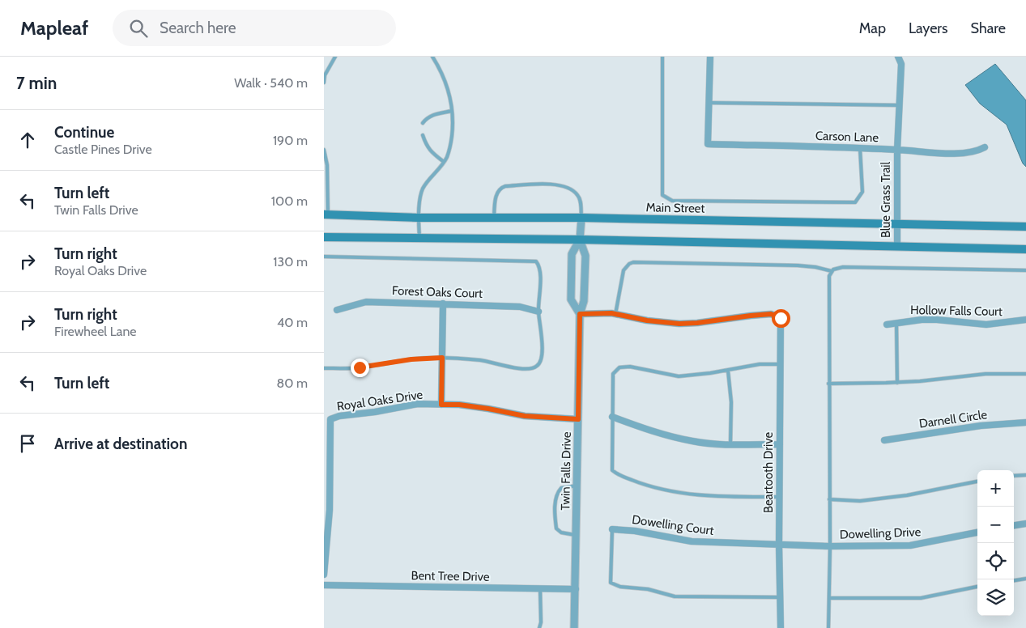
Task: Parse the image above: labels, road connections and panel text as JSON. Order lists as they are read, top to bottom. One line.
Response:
{"streets":{"main road":["Main Street"],"street":["Carson Lane","Blue Grass Trail","Forest Oaks Court","Hollow Falls Court","Royal Oaks Drive","Darnell Circle","Twin Falls Drive","Beartooth Drive","Dowelling Court","Dowelling Drive","Bent Tree Drive"]},"crossings":[["Carson Lane","Blue Grass Trail"],["Blue Grass Trail","Main Street"],["Royal Oaks Drive","Twin Falls Drive"],["Twin Falls Drive","Bent Tree Drive"],["Beartooth Drive","Dowelling Court"],["Beartooth Drive","Dowelling Drive"],["Dowelling Court","Dowelling Drive"]],"page":{"header":"Mapleaf","search":"Search here","nav":["Map","Layers","Share"],"heading":["7 min","Walk · 540 m"],"list":[["Continue","Castle Pines Drive","190 m"],["Turn left","Twin Falls Drive","100 m"],["Turn right","Royal Oaks Drive","130 m"],["Turn right","Firewheel Lane","40 m"],["Turn left","80 m"],"Arrive at destination"],"map_buttons":["+","−"]}}
